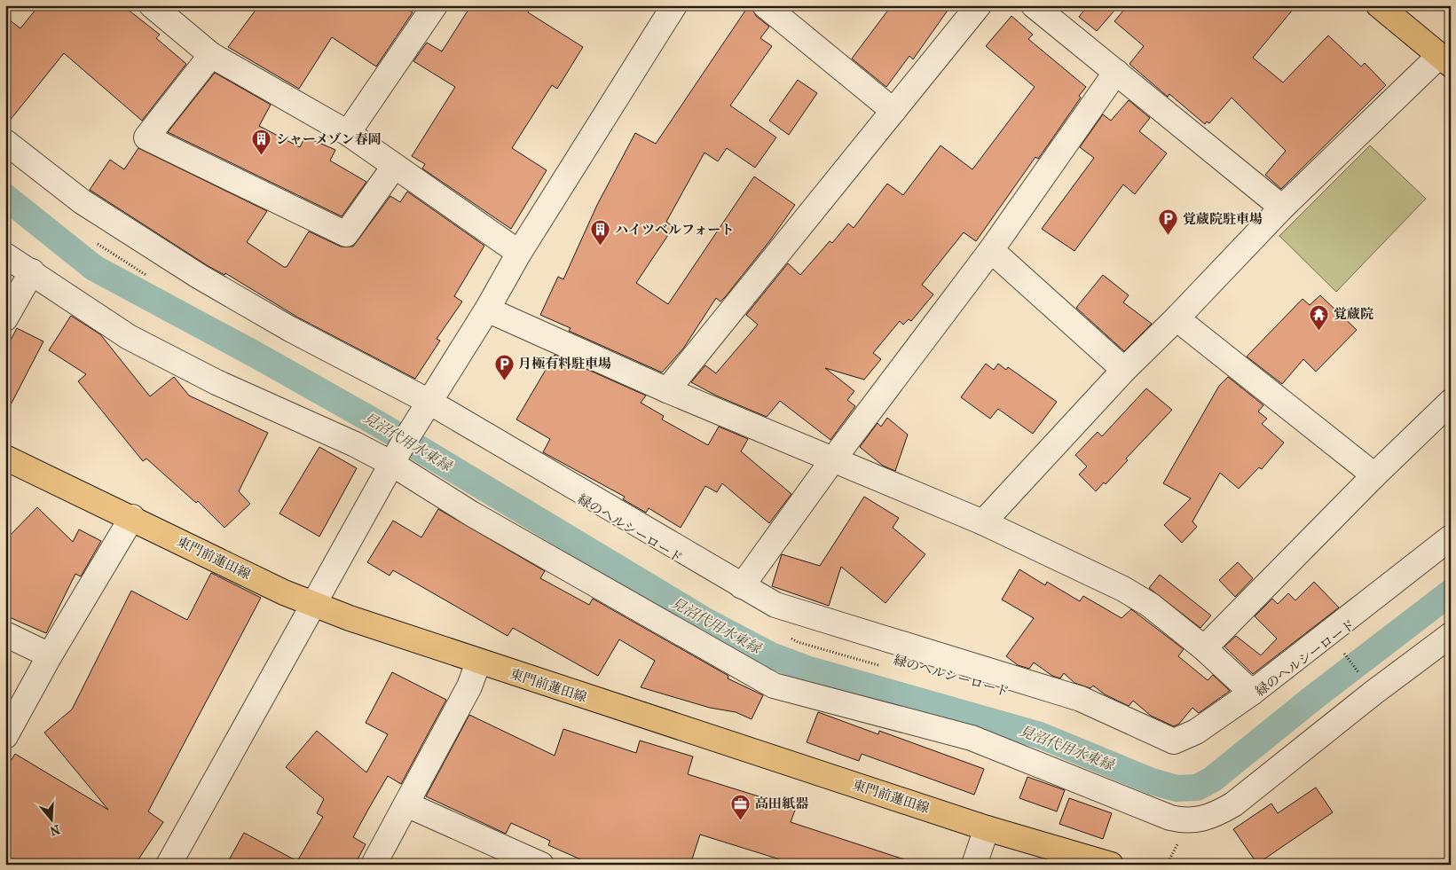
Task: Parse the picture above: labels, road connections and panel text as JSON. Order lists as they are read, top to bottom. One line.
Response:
{"streets":{"main road":["東門前蓮田線"],"path":["緑のヘルシーロード"]},"water":["見沼代用水東縁"],"places":{"building":["シャーメゾン春岡","ハイツベルフォート"],"parking":["覚蔵院駐車場","月極有料駐車場"],"temple":["覚蔵院"],"office":["高田紙器"]},"north":"bottom"}
